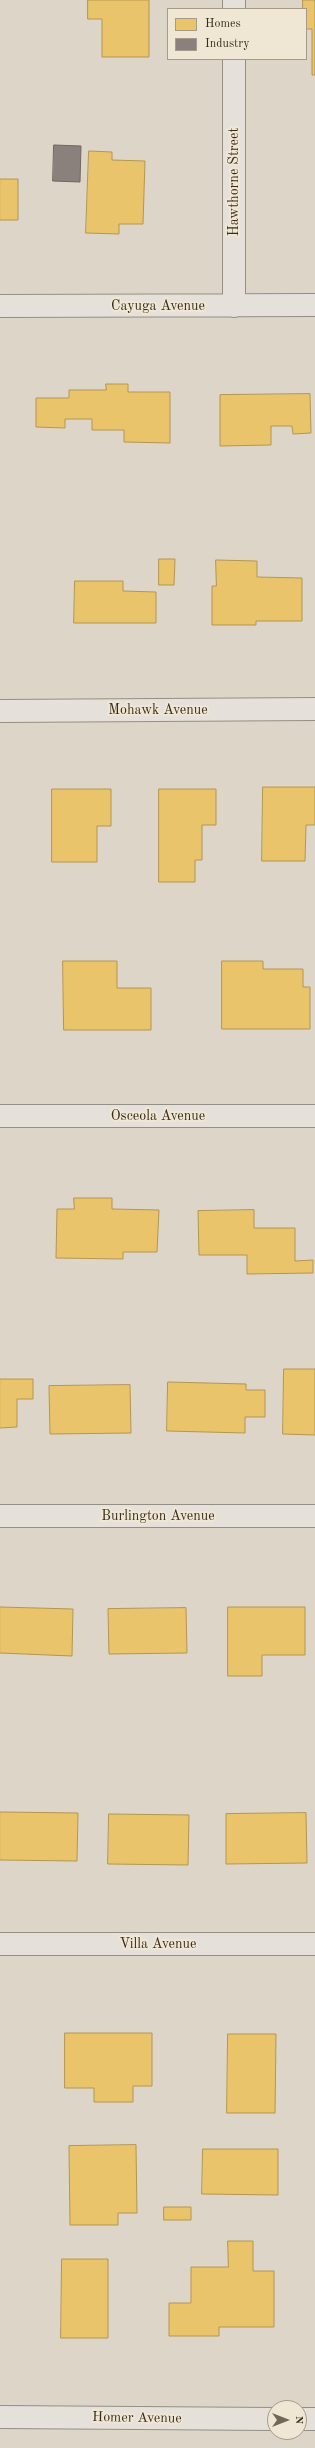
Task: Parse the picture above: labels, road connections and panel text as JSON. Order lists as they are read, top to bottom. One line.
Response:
{"streets":{"street":["Hawthorne Street","Cayuga Avenue","Mohawk Avenue","Osceola Avenue","Burlington Avenue","Villa Avenue","Homer Avenue"]},"crossings":[["Hawthorne Street","Cayuga Avenue"]],"legend":["Homes","Industry"],"north":"right"}
